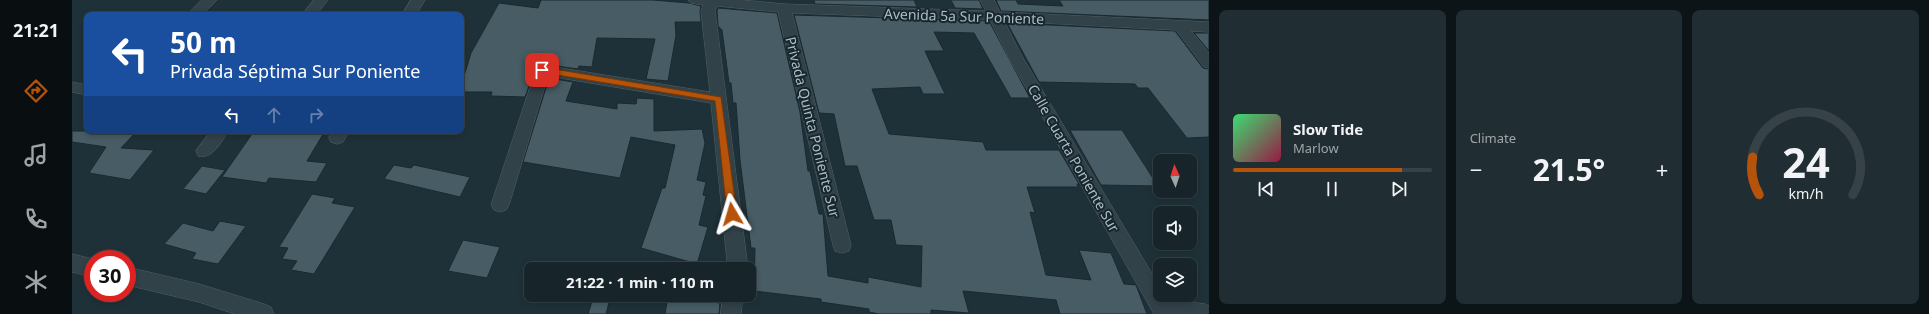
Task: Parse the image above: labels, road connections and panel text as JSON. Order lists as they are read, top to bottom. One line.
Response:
{"streets":{"street":["Avenida 5a Sur Poniente","Privada Quinta Poniente Sur","Calle Cuarta Poniente Sur"]},"crossings":[["Avenida 5a Sur Poniente","Privada Quinta Poniente Sur"],["Avenida 5a Sur Poniente","Calle Cuarta Poniente Sur"]],"north":"top","page":{"tabs":"21:21","tile":"Climate","turn":["50 m","Privada Séptima Sur Poniente"],"song":["Slow Tide","Marlow"],"heat":["−","21.5°","+"],"limit":"30","trip":"21:22 · 1 min · 110 m","gauge":["24","km/h"]}}
